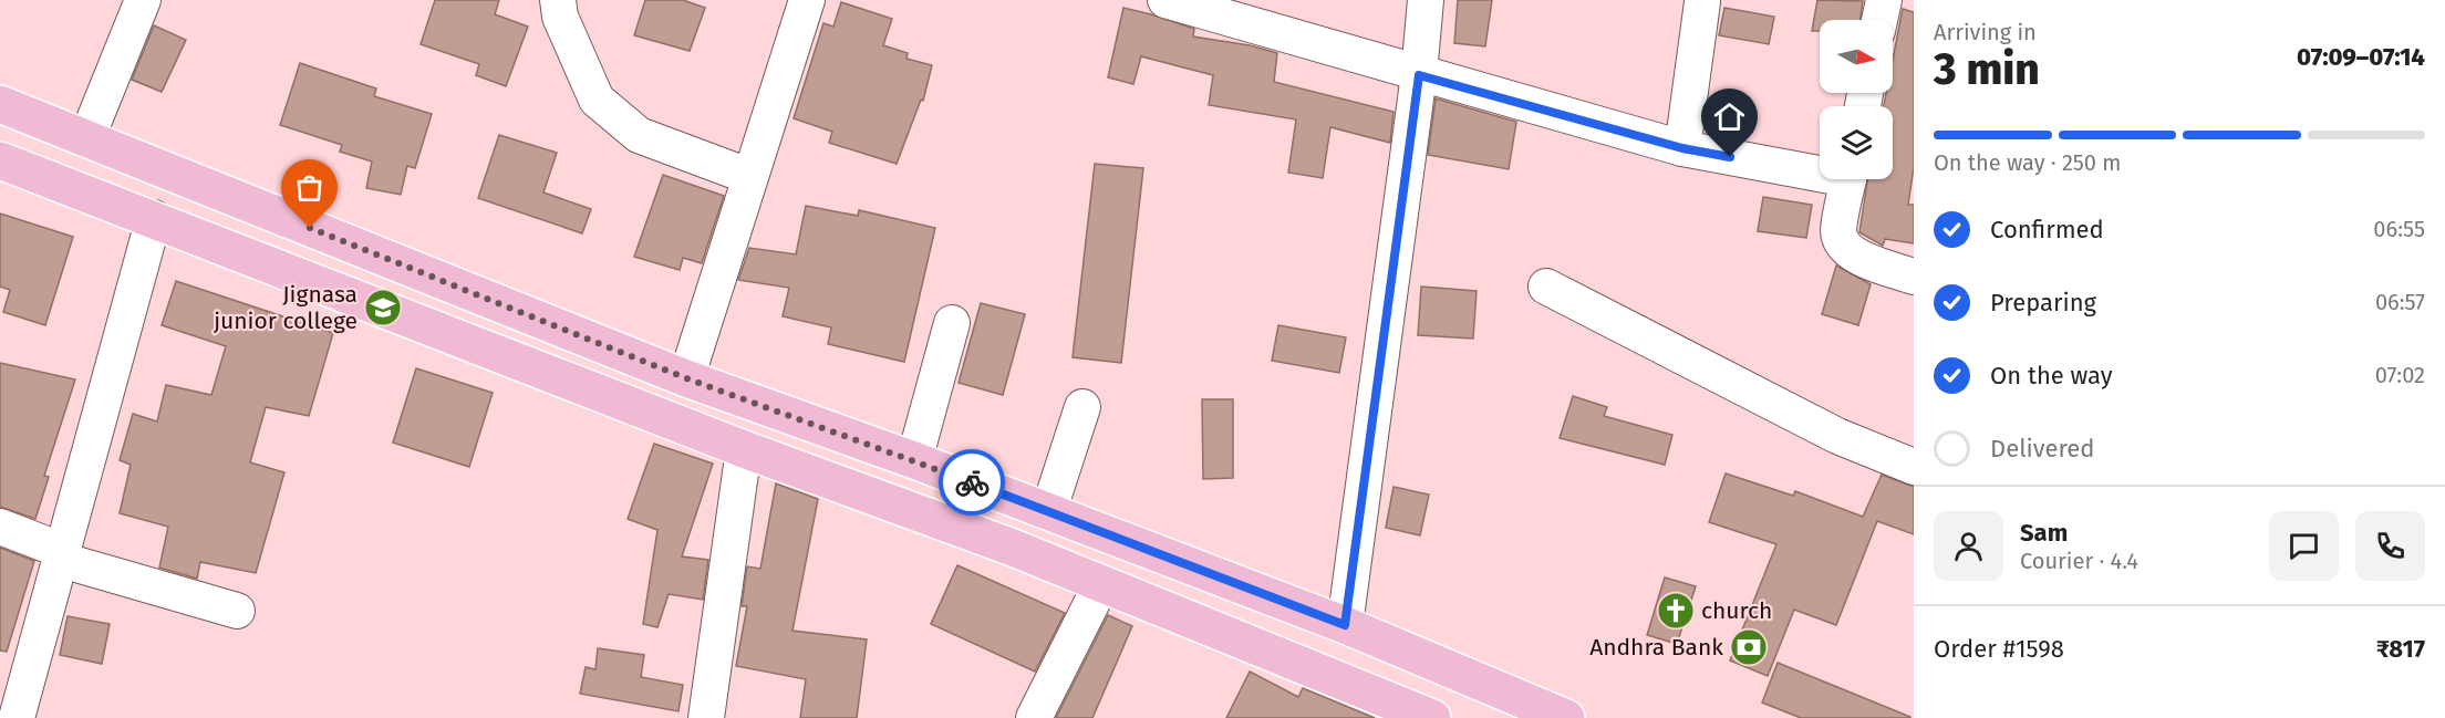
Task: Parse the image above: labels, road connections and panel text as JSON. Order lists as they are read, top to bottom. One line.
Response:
{"places":{"school or university":["Jignasa junior college"],"church":["church"],"bank":["Andhra Bank"]},"north":"right","page":{"heading":["3 min","Arriving in","07:09–07:14"],"panel":["Sam","Courier · 4.4","Order #1598","₹817"],"bar":"On the way · 250 m","list":[["Confirmed","06:55"],["Preparing","06:57"],["On the way","07:02"],"Delivered"]}}
